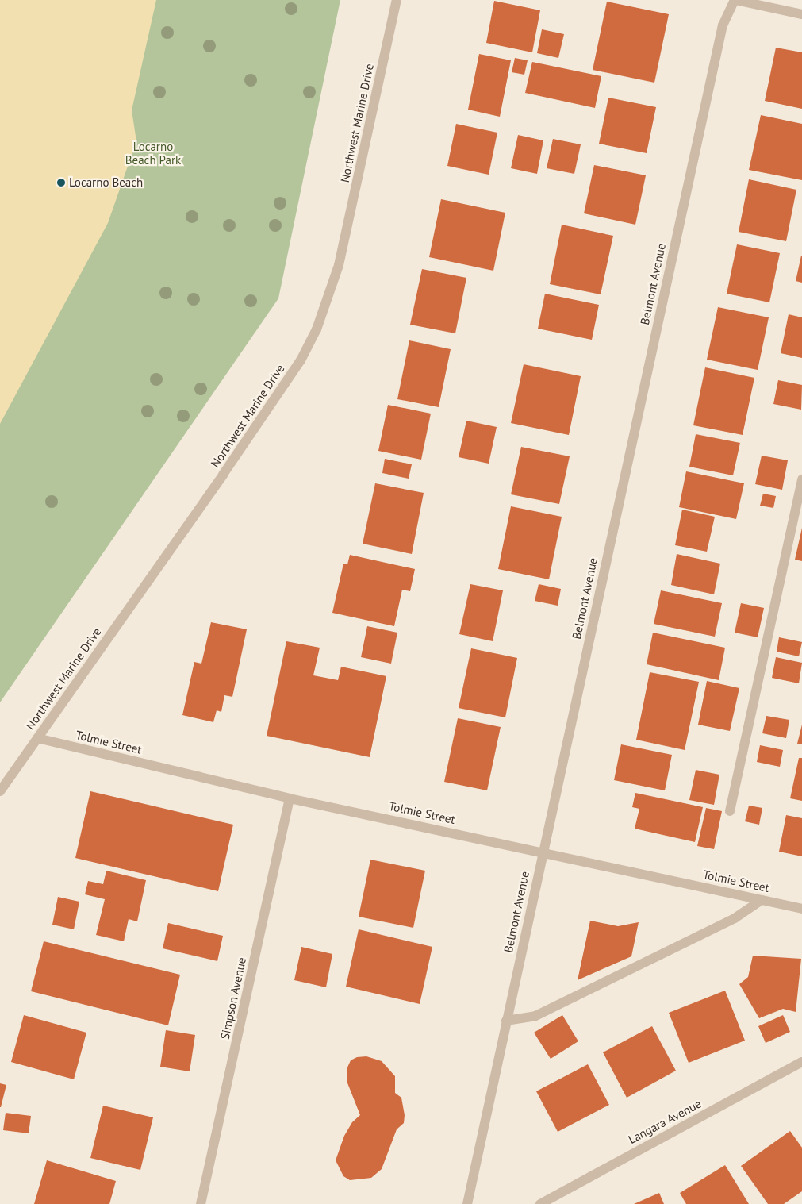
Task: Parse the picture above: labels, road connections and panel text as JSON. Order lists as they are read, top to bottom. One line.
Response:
{"streets":{"street":["Northwest Marine Drive","Belmont Avenue","Tolmie Street","Simpson Avenue","Langara Avenue"]},"crossings":[["Northwest Marine Drive","Tolmie Street"],["Belmont Avenue","Tolmie Street"],["Tolmie Street","Simpson Avenue"]],"parks":["Locarno Beach Park"],"places":["Locarno Beach"]}
